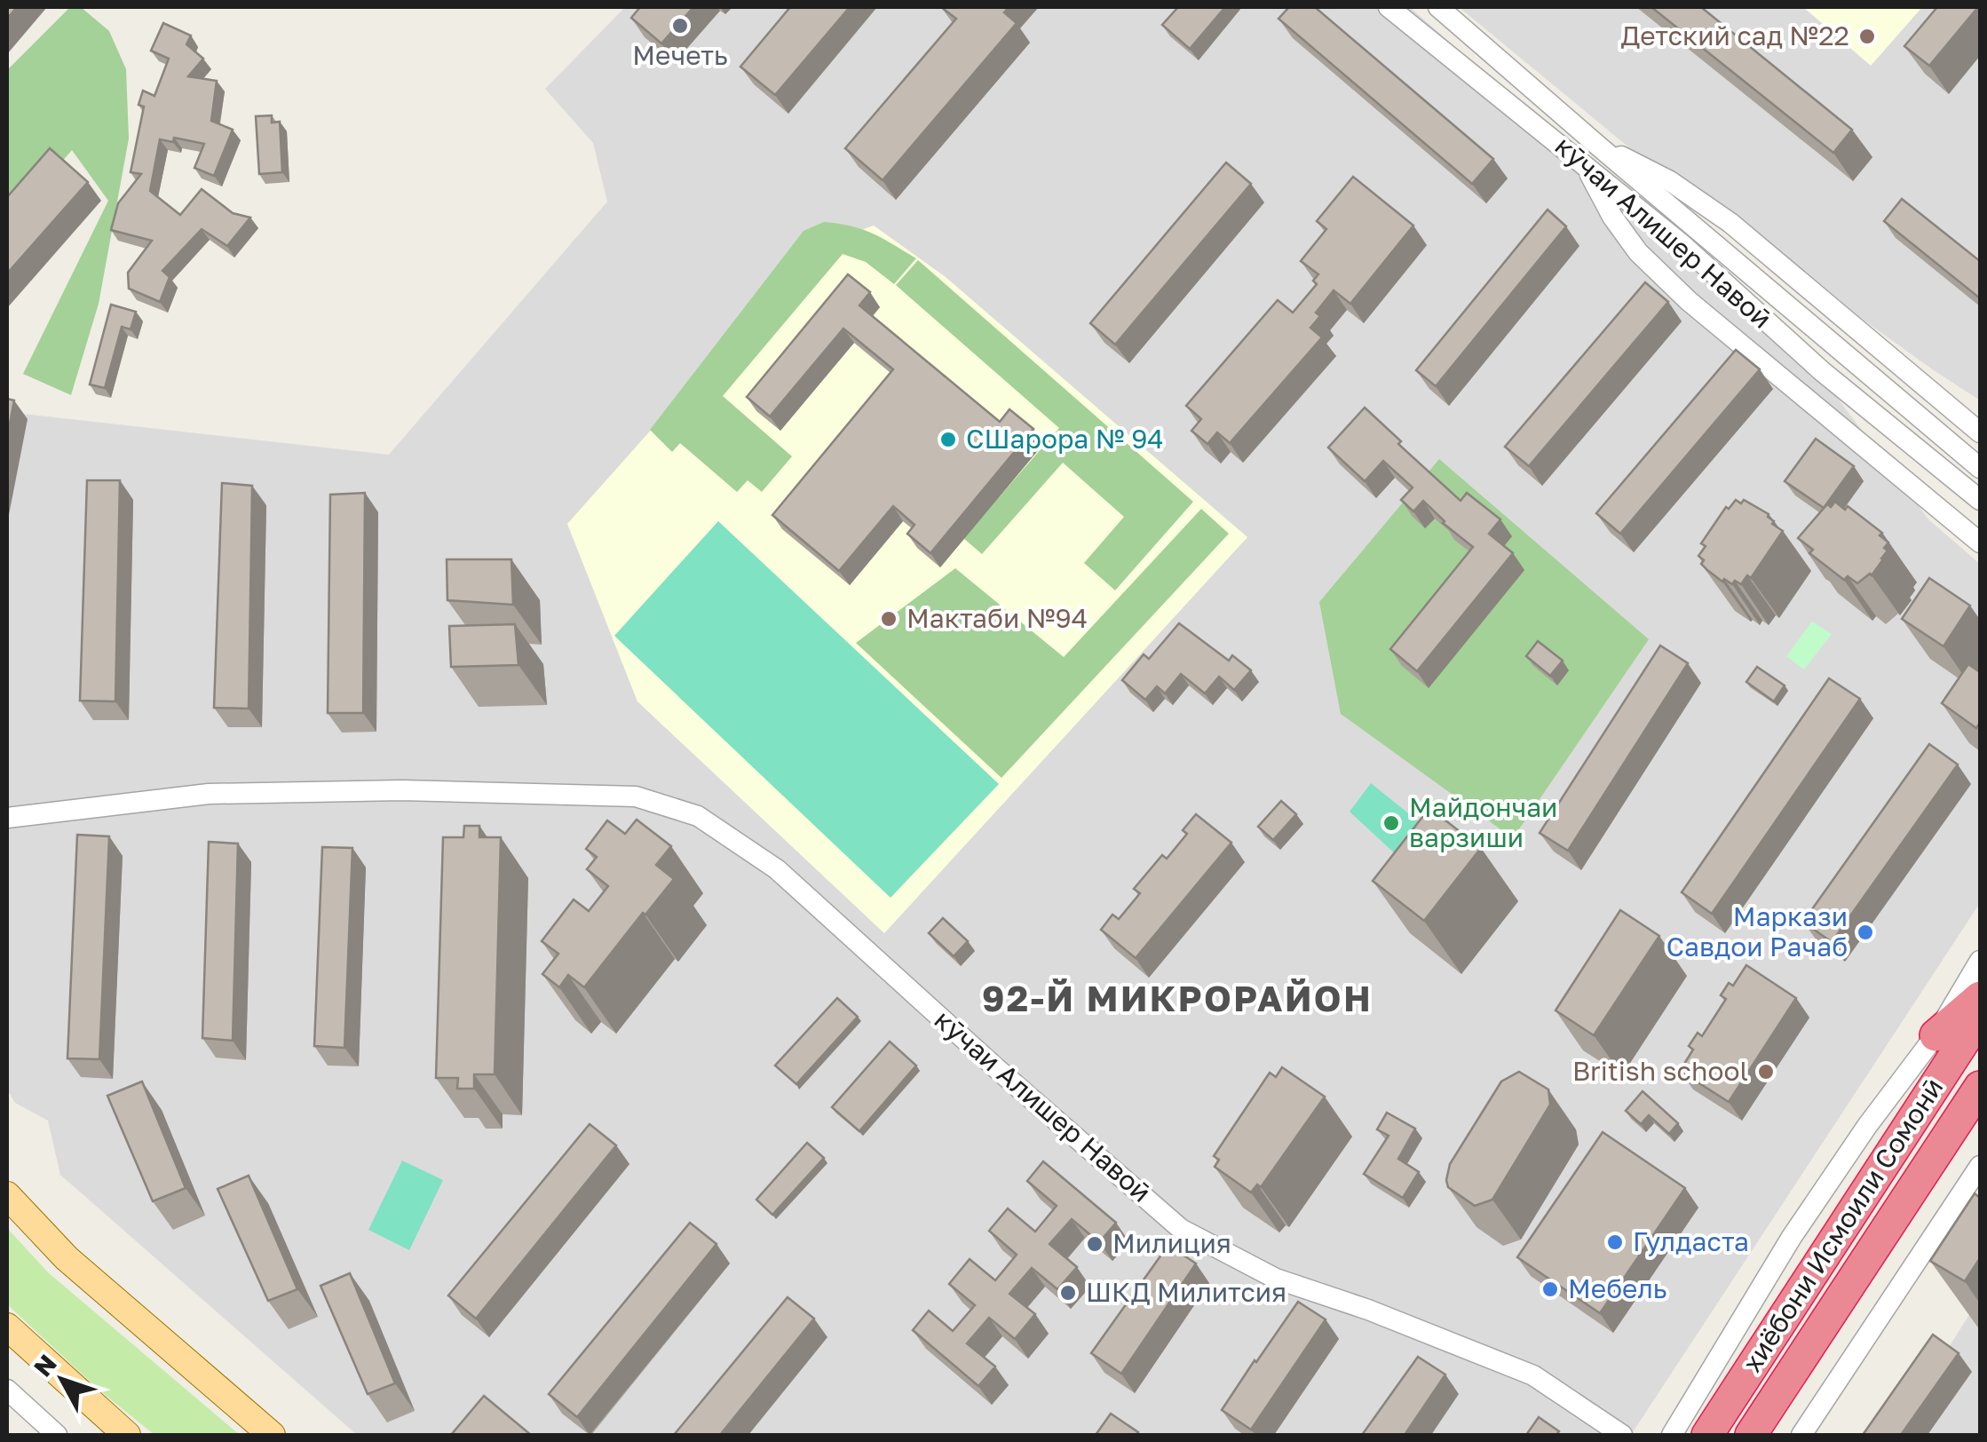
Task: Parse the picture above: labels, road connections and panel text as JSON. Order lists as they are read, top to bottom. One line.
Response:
{"streets":{"highway":["хиёбони Исмоили Сомонӣ"],"street":["кӯчаи Алишер Навоӣ"]},"districts":["92-Й МИКРОРАЙОН"],"places":["Мечеть","Детский сад №22","СШарора № 94","Мактаби №94","Майдончаи варзиши","Маркази Савдои Рачаб","British school","Гулдаста","Милиция","Мебель","ШКД Милитсия"],"north":"top left"}
